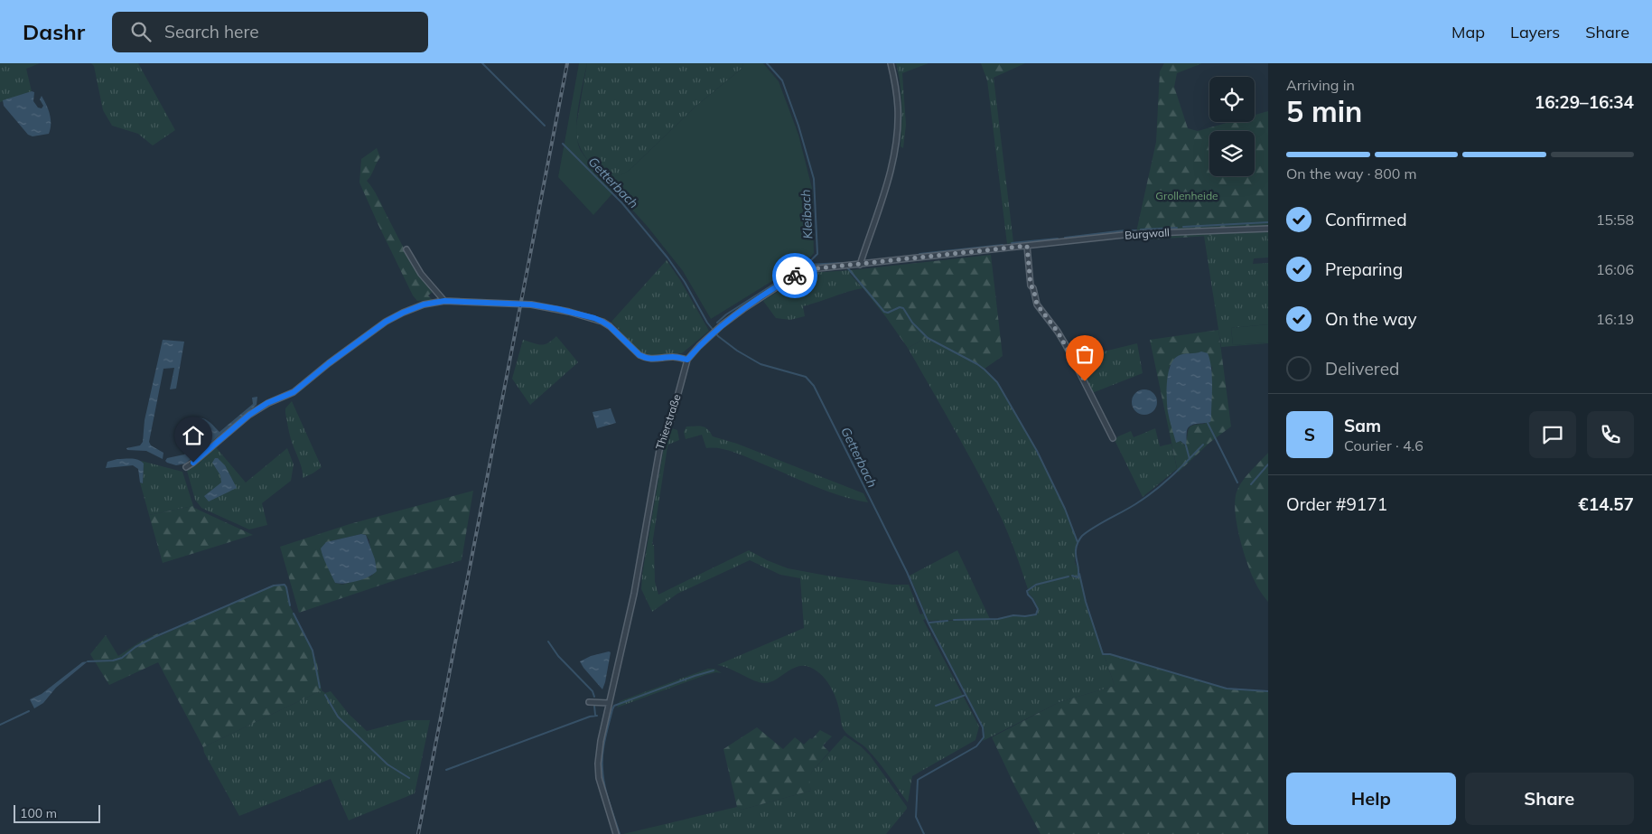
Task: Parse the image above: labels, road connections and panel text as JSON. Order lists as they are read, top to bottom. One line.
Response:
{"streets":{"street":["Burgwall","Thierstraße"]},"crossings":[["Burgwall","Thierstraße"]],"water":["Getterbach","Kleibach"],"parks":["Grollenheide"],"scale_bar":"100 m","page":{"header":"Dashr","search":"Search here","nav":["Map","Layers","Share"],"heading":["5 min","Arriving in","16:29–16:34"],"panel":["Sam","Courier · 4.6","Order #9171","€14.57"],"bar":"On the way · 800 m","list":[["Confirmed","15:58"],["Preparing","16:06"],["On the way","16:19"],"Delivered"],"round":"S","buttons":["Help","Share"],"scale":"100 m"}}
